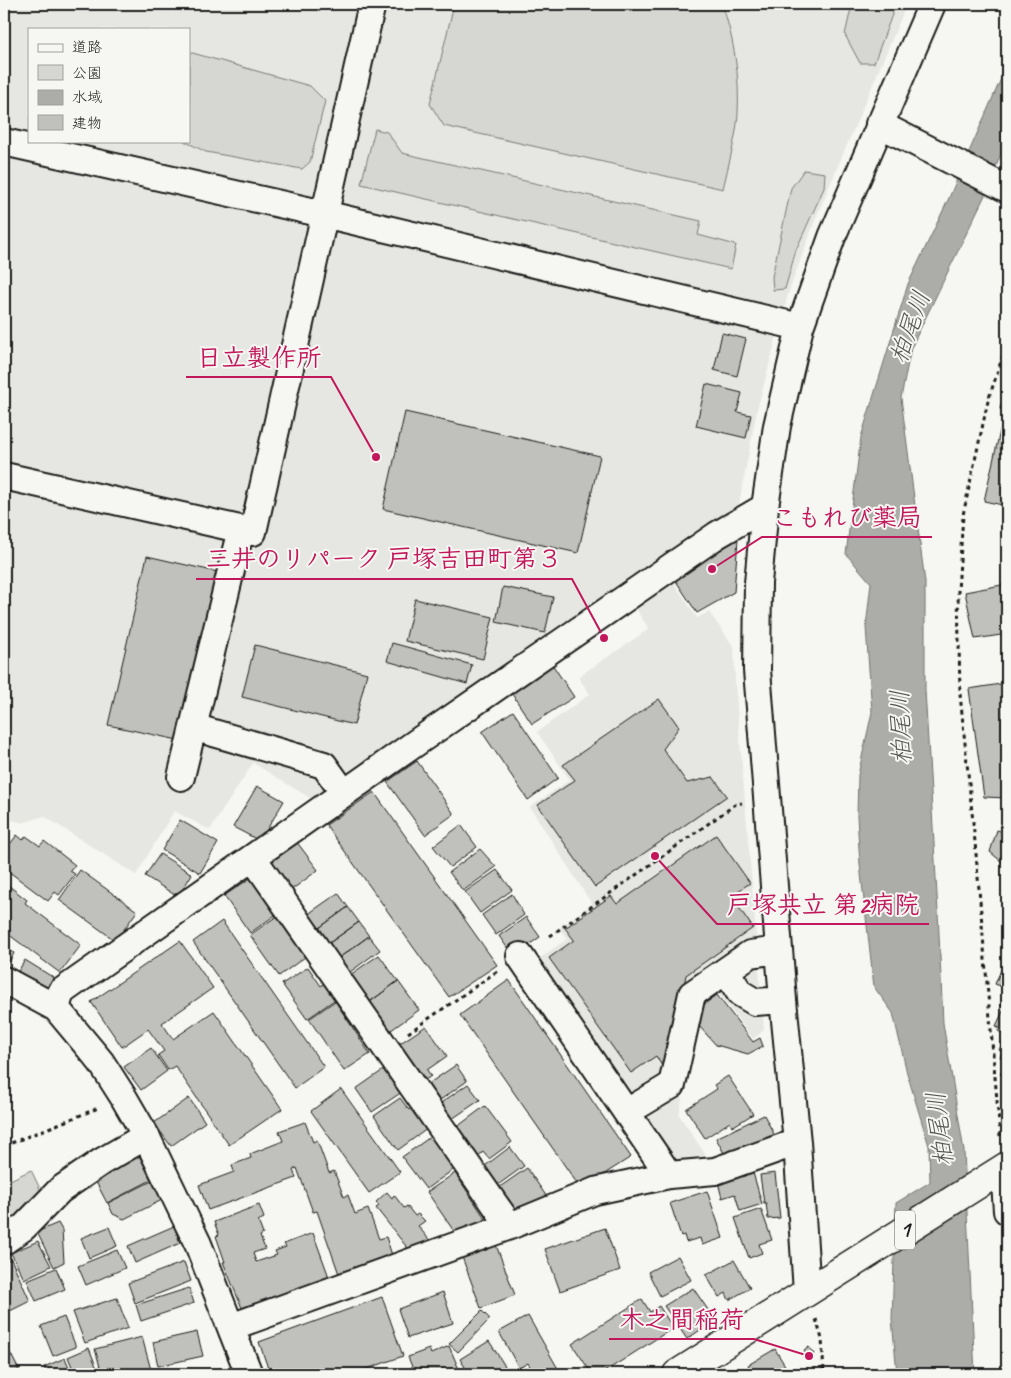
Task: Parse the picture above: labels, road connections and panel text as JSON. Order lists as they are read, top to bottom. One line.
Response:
{"streets":{"highway":["1"]},"water":["柏尾川"],"places":["日立製作所","こもれび薬局","三井のリパーク 戸塚吉田町第３","戸塚共立 第2病院","木之間稲荷"],"legend":["道路","公園","水域","建物"]}
